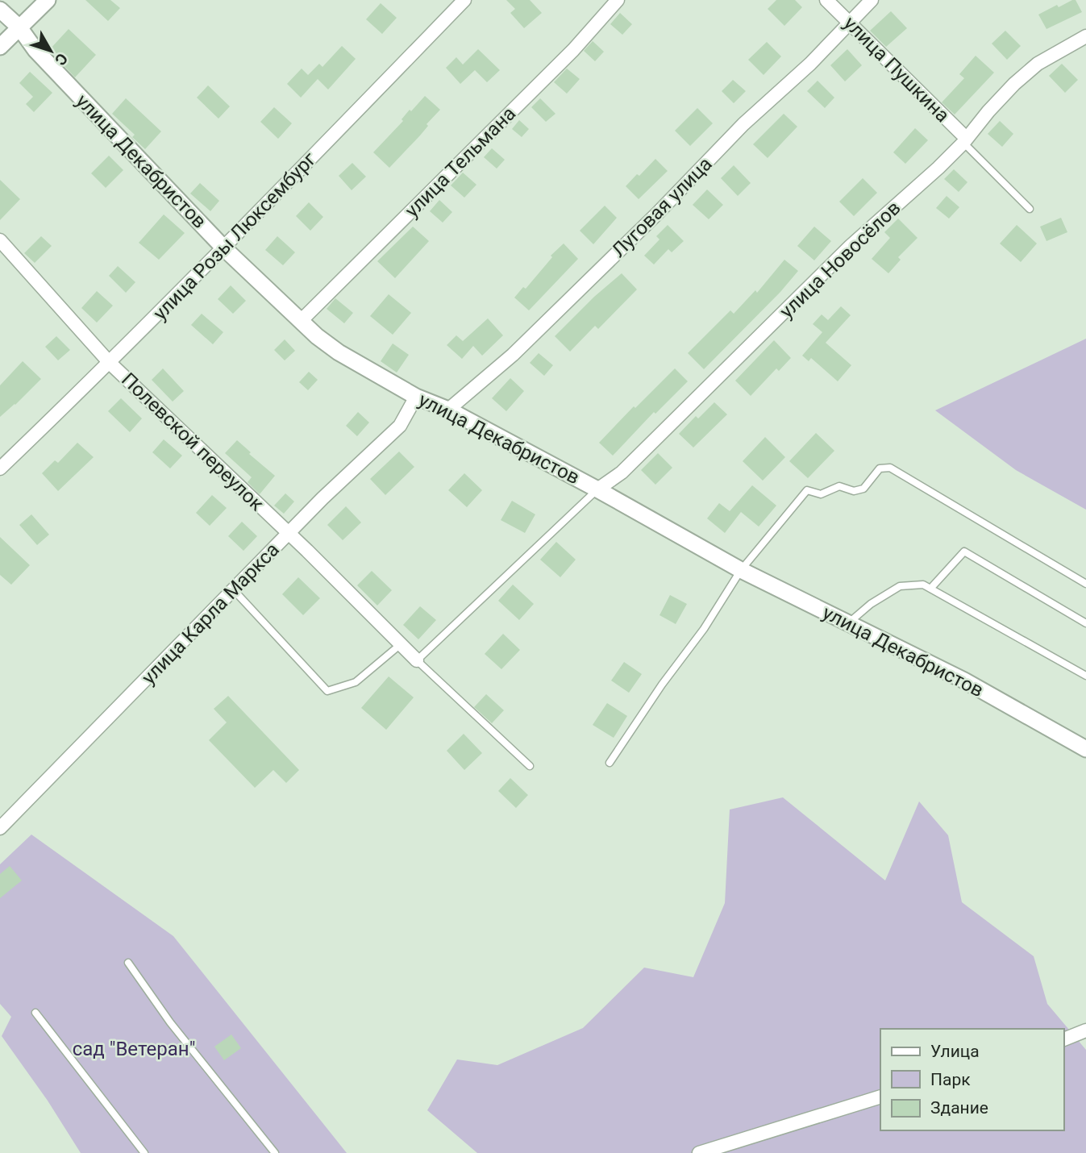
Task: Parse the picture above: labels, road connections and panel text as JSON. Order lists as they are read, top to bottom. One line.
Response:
{"streets":{"street":["улица Пушкина","улица Декабристов","улица Тельмана","Луговая улица","улица Розы Люксембург","улица Новосёлов","Полевской переулок","улица Карла Маркса"]},"crossings":[["улица Пушкина","Луговая улица"],["улица Пушкина","улица Новосёлов"],["улица Декабристов","улица Тельмана"],["улица Декабристов","Луговая улица"],["улица Декабристов","улица Розы Люксембург"],["улица Декабристов","улица Новосёлов"],["улица Декабристов","улица Карла Маркса"],["улица Розы Люксембург","Полевской переулок"],["Полевской переулок","улица Карла Маркса"]],"parks":["сад \"Ветеран\""],"legend":["Улица","Парк","Здание"],"north":"bottom right"}
